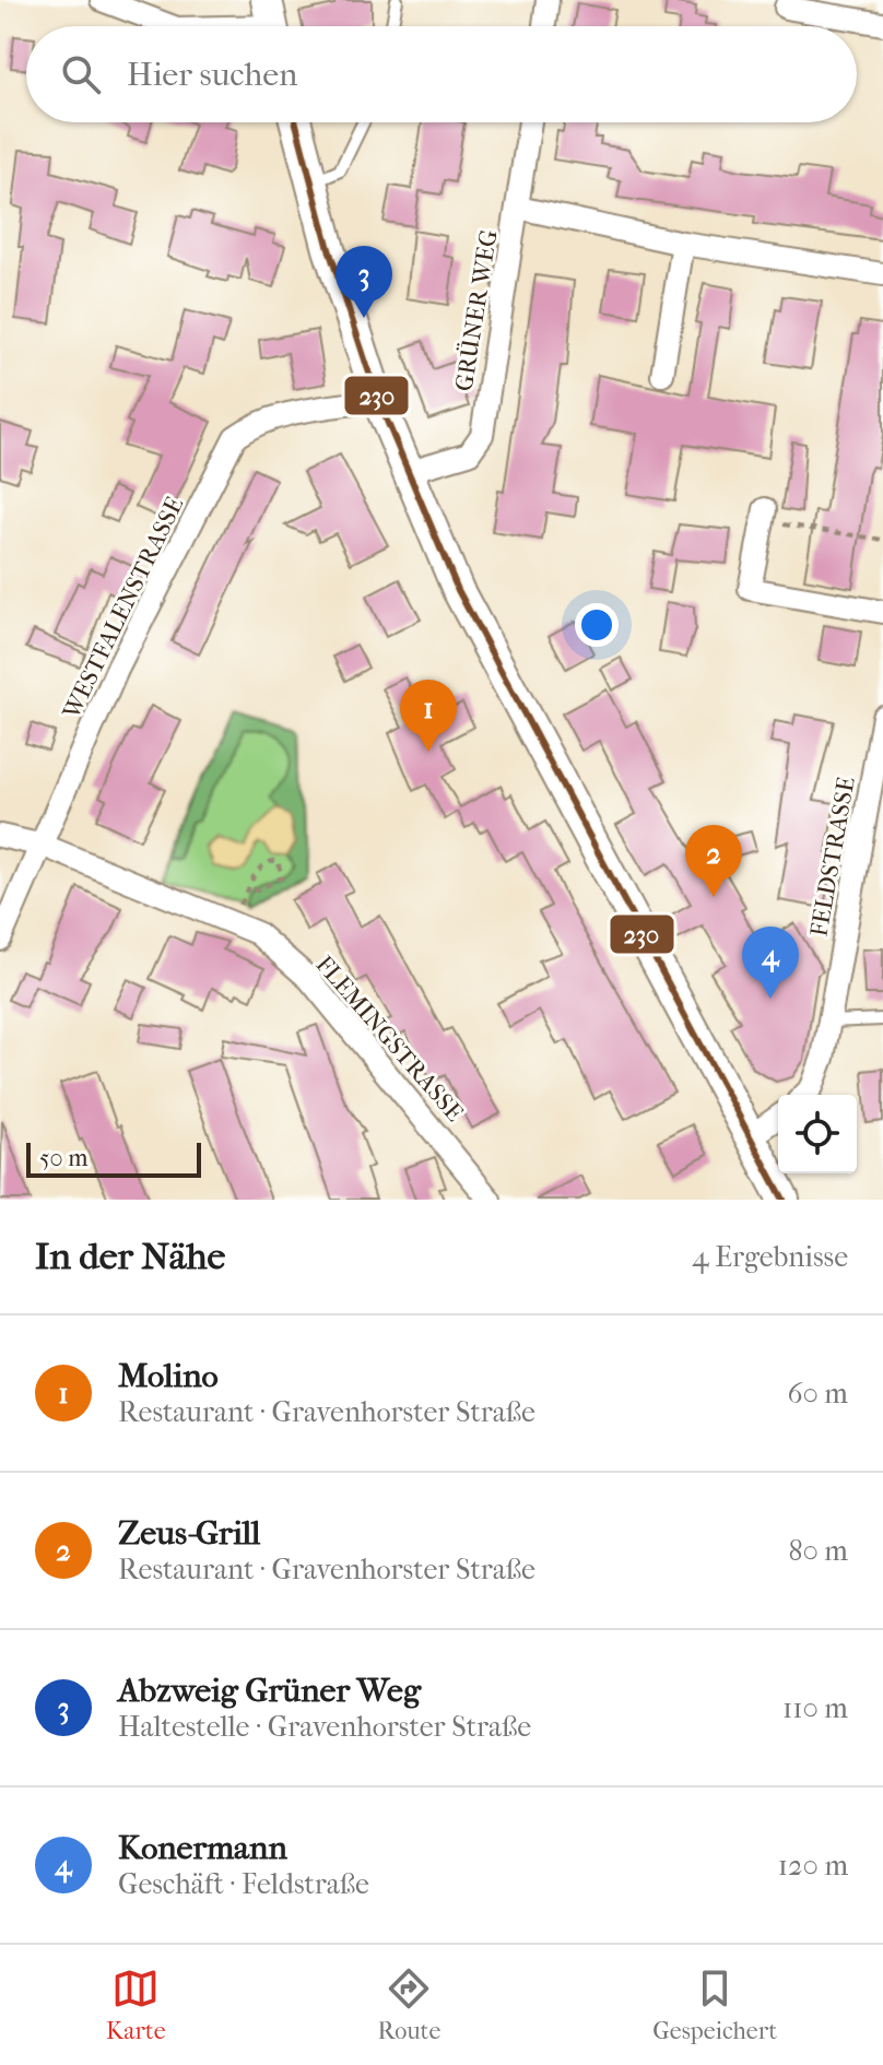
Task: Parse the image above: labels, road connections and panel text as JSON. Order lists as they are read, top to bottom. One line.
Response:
{"streets":{"street":["GRÜNER WEG","WESTFALENSTRASSE","FELDSTRASSE","FLEMINGSTRASSE"]},"crossings":[["WESTFALENSTRASSE","FLEMINGSTRASSE"]],"lines":["transit line 230"],"scale_bar":"50 m","page":{"search":"Hier suchen","pins":["3","1","2","4"],"scale":"50 m","heading":["In der Nähe","4 Ergebnisse"],"list":[{"mark":"1","name":"Molino","note":"Restaurant · Gravenhorster Straße","value":"60 m"},{"mark":"2","name":"Zeus-Grill","note":"Restaurant · Gravenhorster Straße","value":"80 m"},{"mark":"3","name":"Abzweig Grüner Weg","note":"Haltestelle · Gravenhorster Straße","value":"110 m"},{"mark":"4","name":"Konermann","note":"Geschäft · Feldstraße","value":"120 m"}],"nav":["Karte","Route","Gespeichert"]}}
